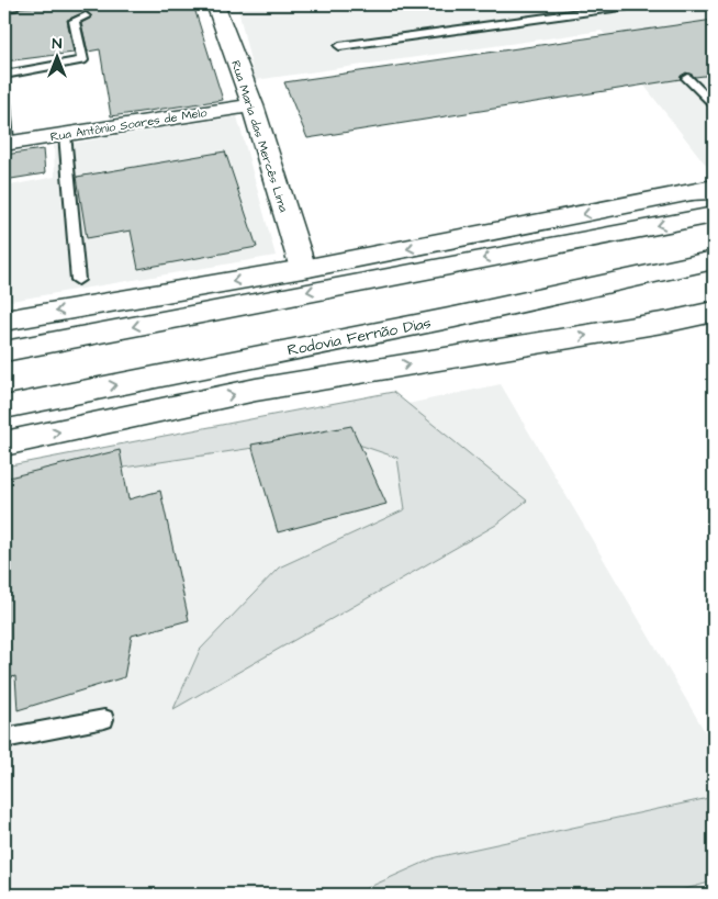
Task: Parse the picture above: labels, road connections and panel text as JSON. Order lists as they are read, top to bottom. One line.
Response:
{"streets":{"main road":["Rua Antônio Soares de Melo","Rua Maria das Mercês Lima","Rodovia Fernão Dias"]},"crossings":[["Rua Antônio Soares de Melo","Rua Maria das Mercês Lima"]],"north":"top"}
